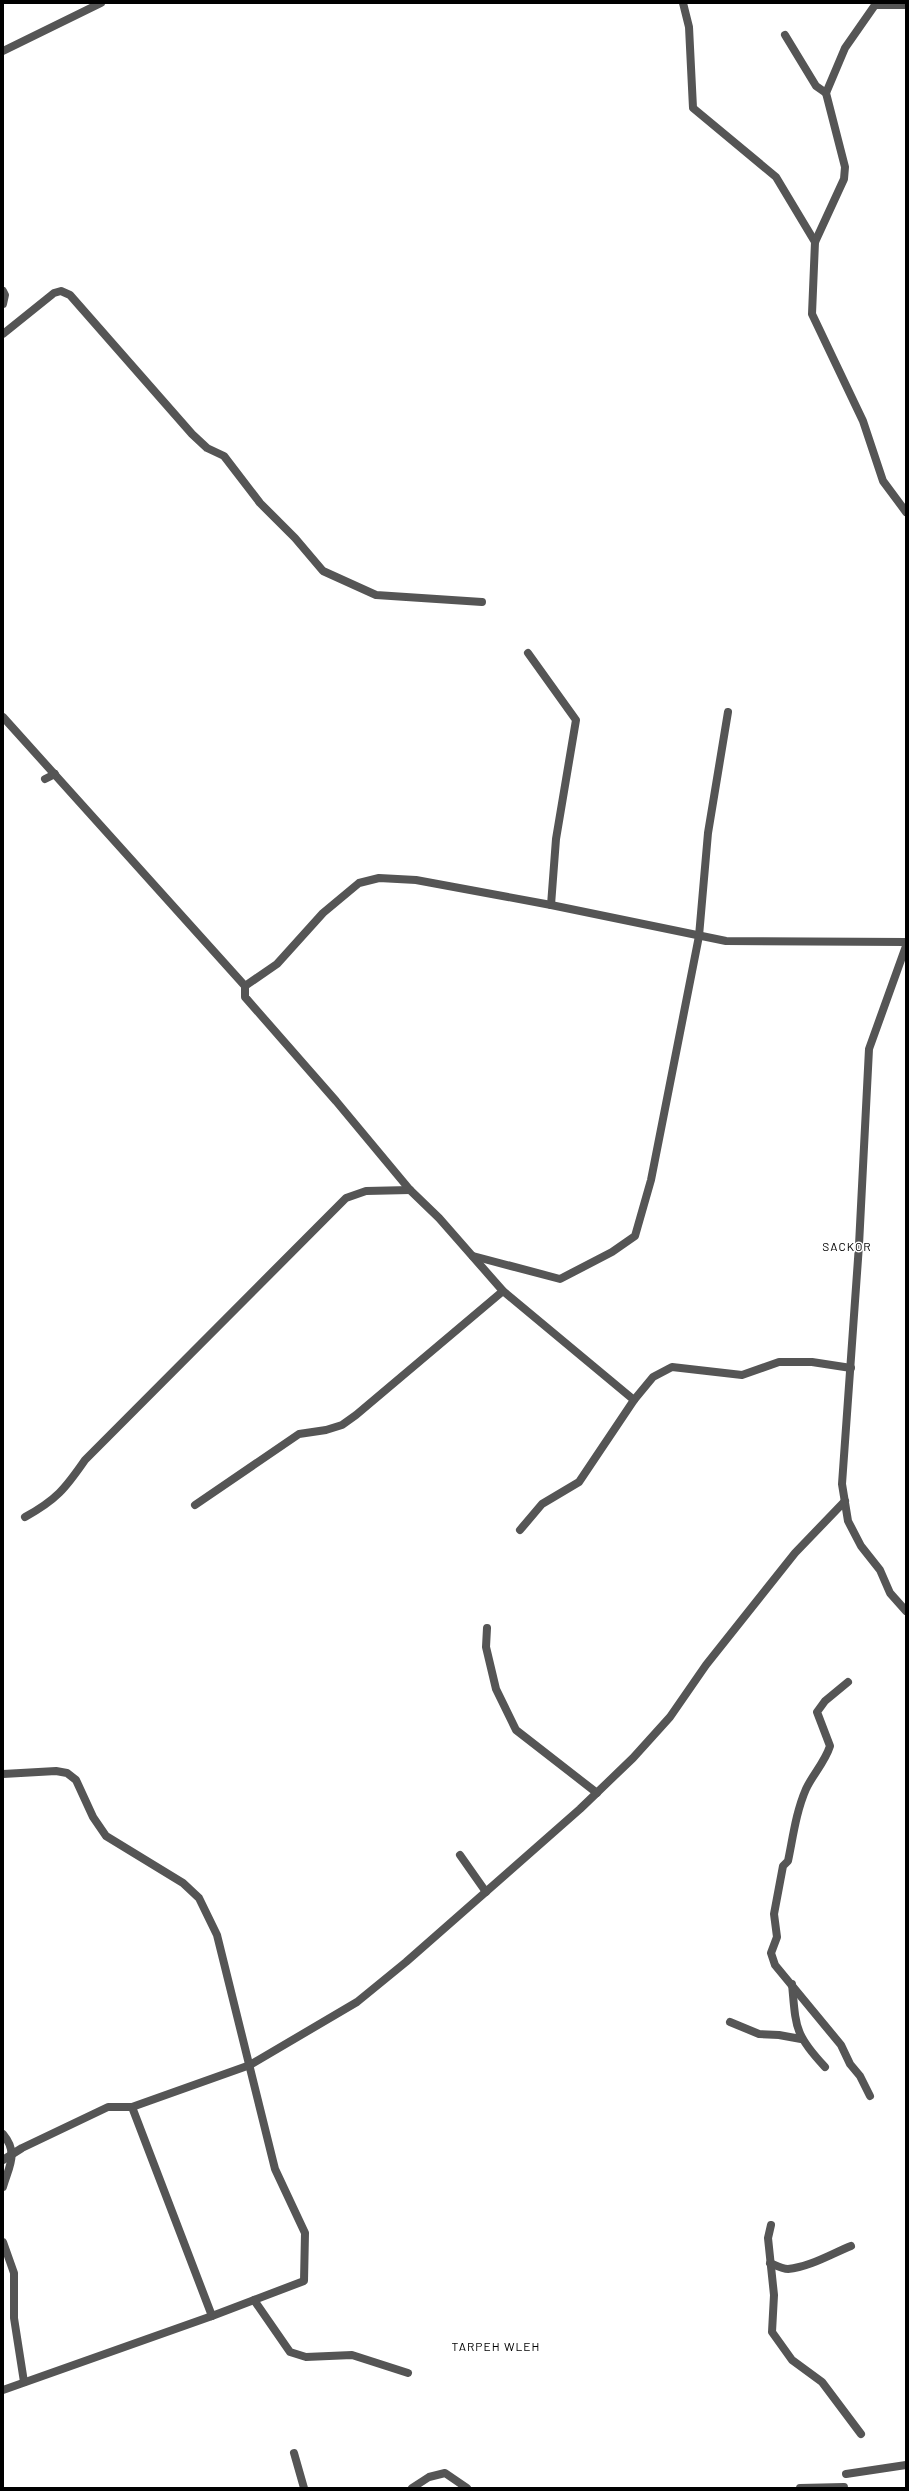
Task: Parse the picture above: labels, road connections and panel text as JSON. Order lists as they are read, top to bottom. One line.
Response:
{"districts":["SACKOR","TARPEH WLEH"]}
